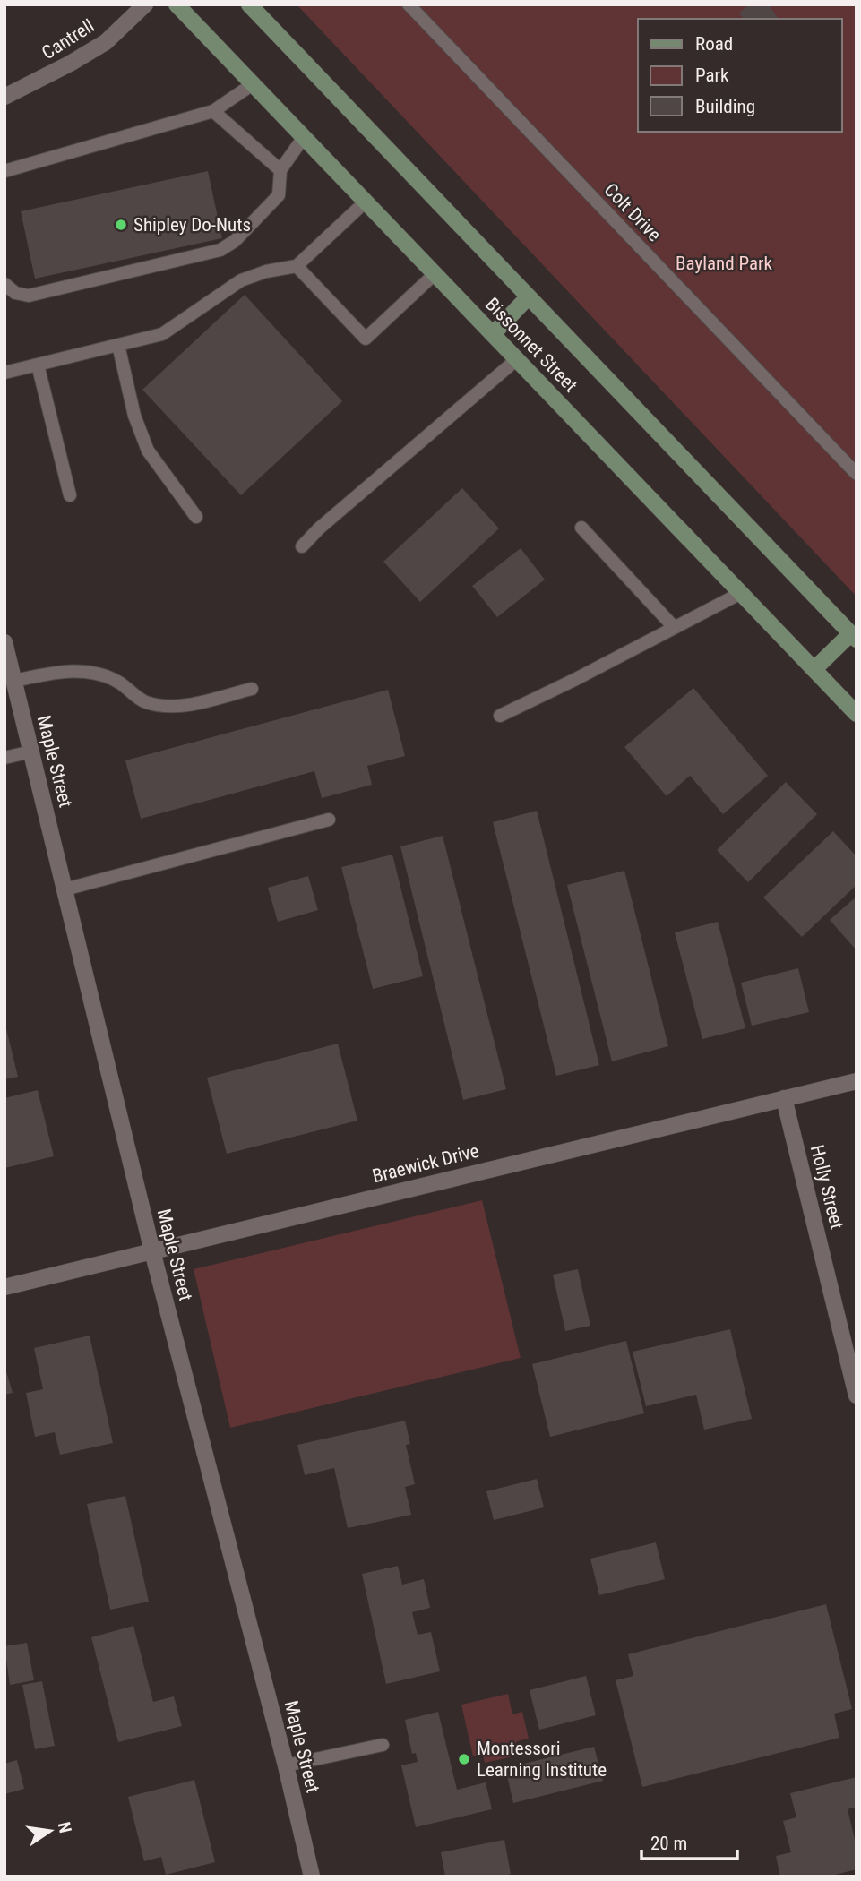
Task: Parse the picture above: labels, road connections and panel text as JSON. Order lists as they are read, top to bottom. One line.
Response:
{"streets":{"main road":["Bissonnet Street"],"street":["Cantrell","Maple Street","Braewick Drive","Holly Street"],"lane":["Colt Drive"]},"crossings":[["Maple Street","Braewick Drive"],["Braewick Drive","Holly Street"]],"parks":["Bayland Park"],"places":["Shipley Do-Nuts","Montessori Learning Institute"],"legend":["Road","Park","Building"],"scale_bar":"20 m","north":"right"}
